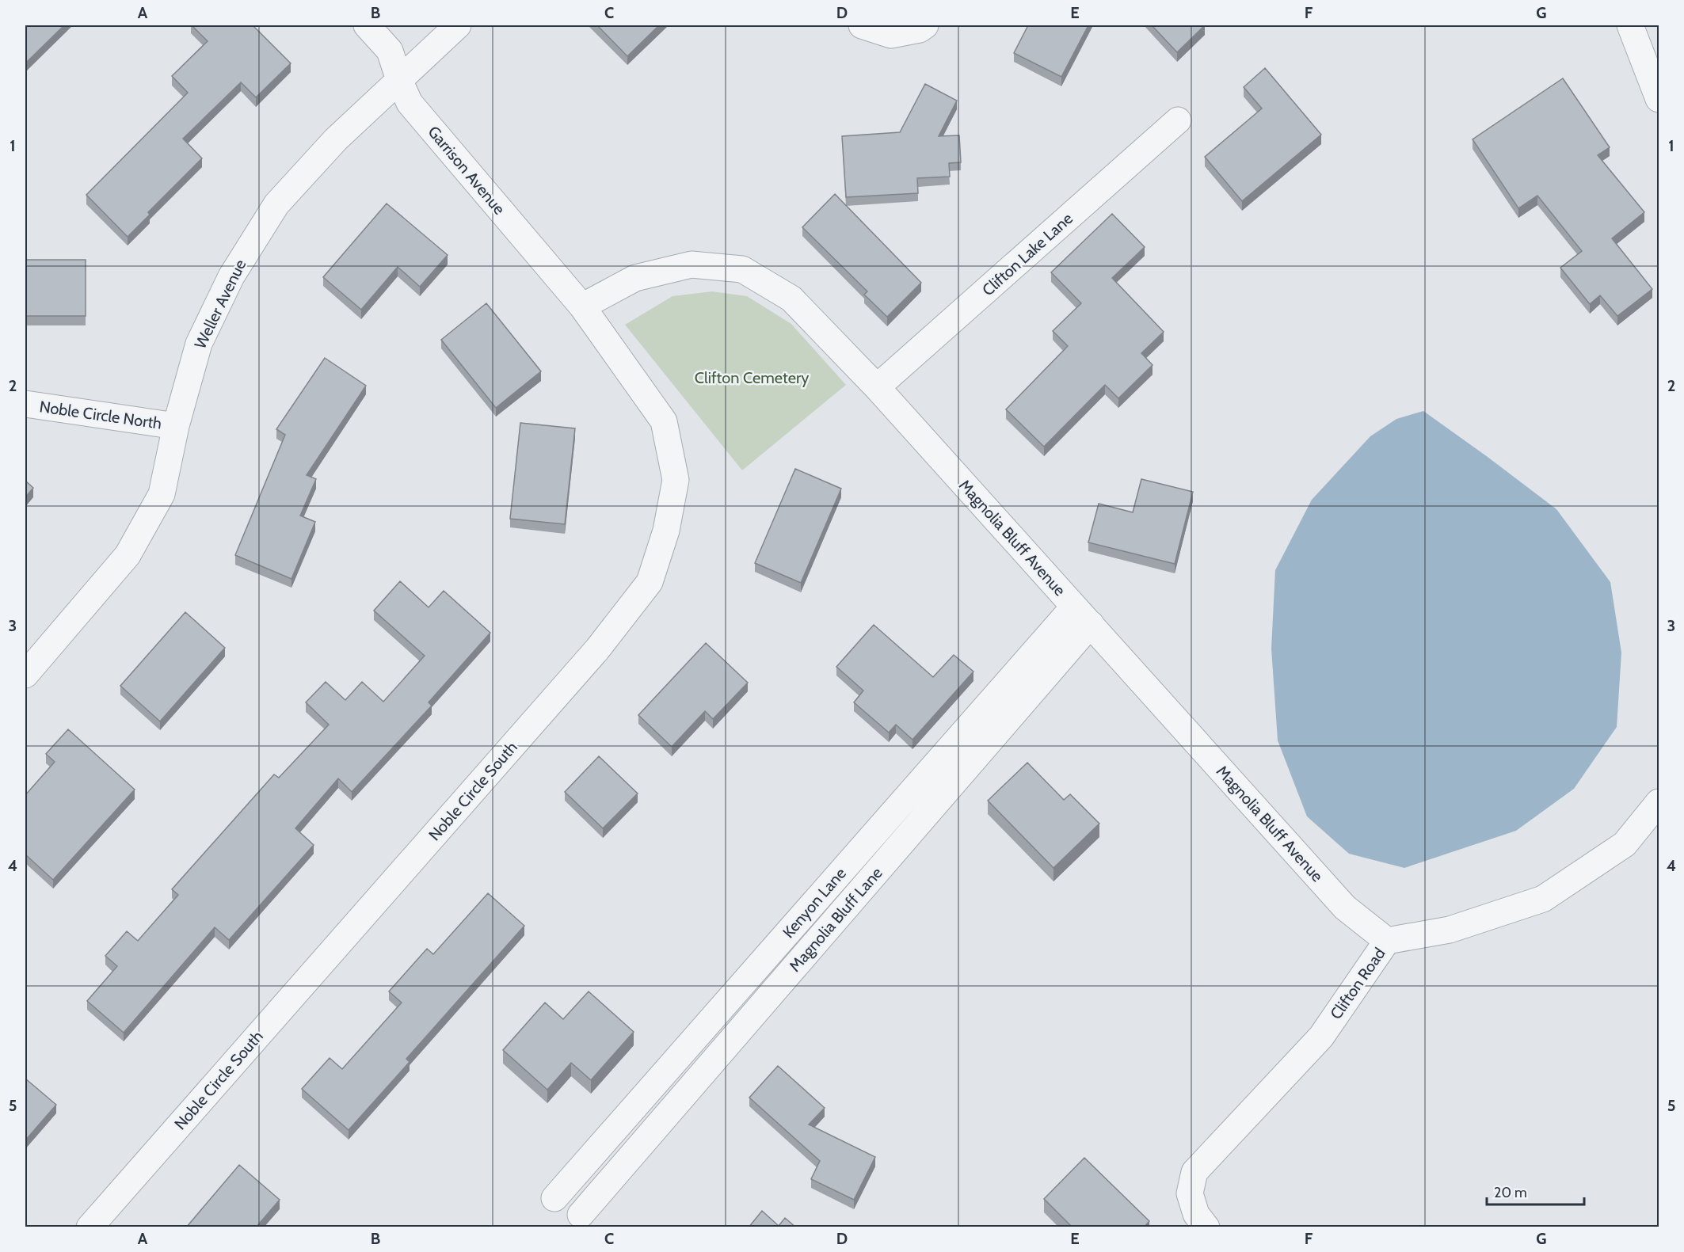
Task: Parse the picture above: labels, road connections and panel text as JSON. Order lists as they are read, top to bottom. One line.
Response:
{"streets":{"street":["Garrison Avenue","Clifton Lake Lane","Weller Avenue","Noble Circle North","Magnolia Bluff Avenue","Noble Circle South","Kenyon Lane","Magnolia Bluff Lane","Clifton Road"]},"crossings":[["Garrison Avenue","Weller Avenue"],["Garrison Avenue","Magnolia Bluff Avenue"],["Garrison Avenue","Noble Circle South"],["Clifton Lake Lane","Magnolia Bluff Avenue"],["Weller Avenue","Noble Circle North"],["Magnolia Bluff Avenue","Noble Circle South"],["Magnolia Bluff Avenue","Kenyon Lane"],["Magnolia Bluff Avenue","Magnolia Bluff Lane"],["Magnolia Bluff Avenue","Clifton Road"],["Kenyon Lane","Magnolia Bluff Lane"]],"parks":["Clifton Cemetery"],"scale_bar":"20 m","grid":{"columns":["A","B","C","D","E","F","G"],"rows":["1","2","3","4","5"]}}
